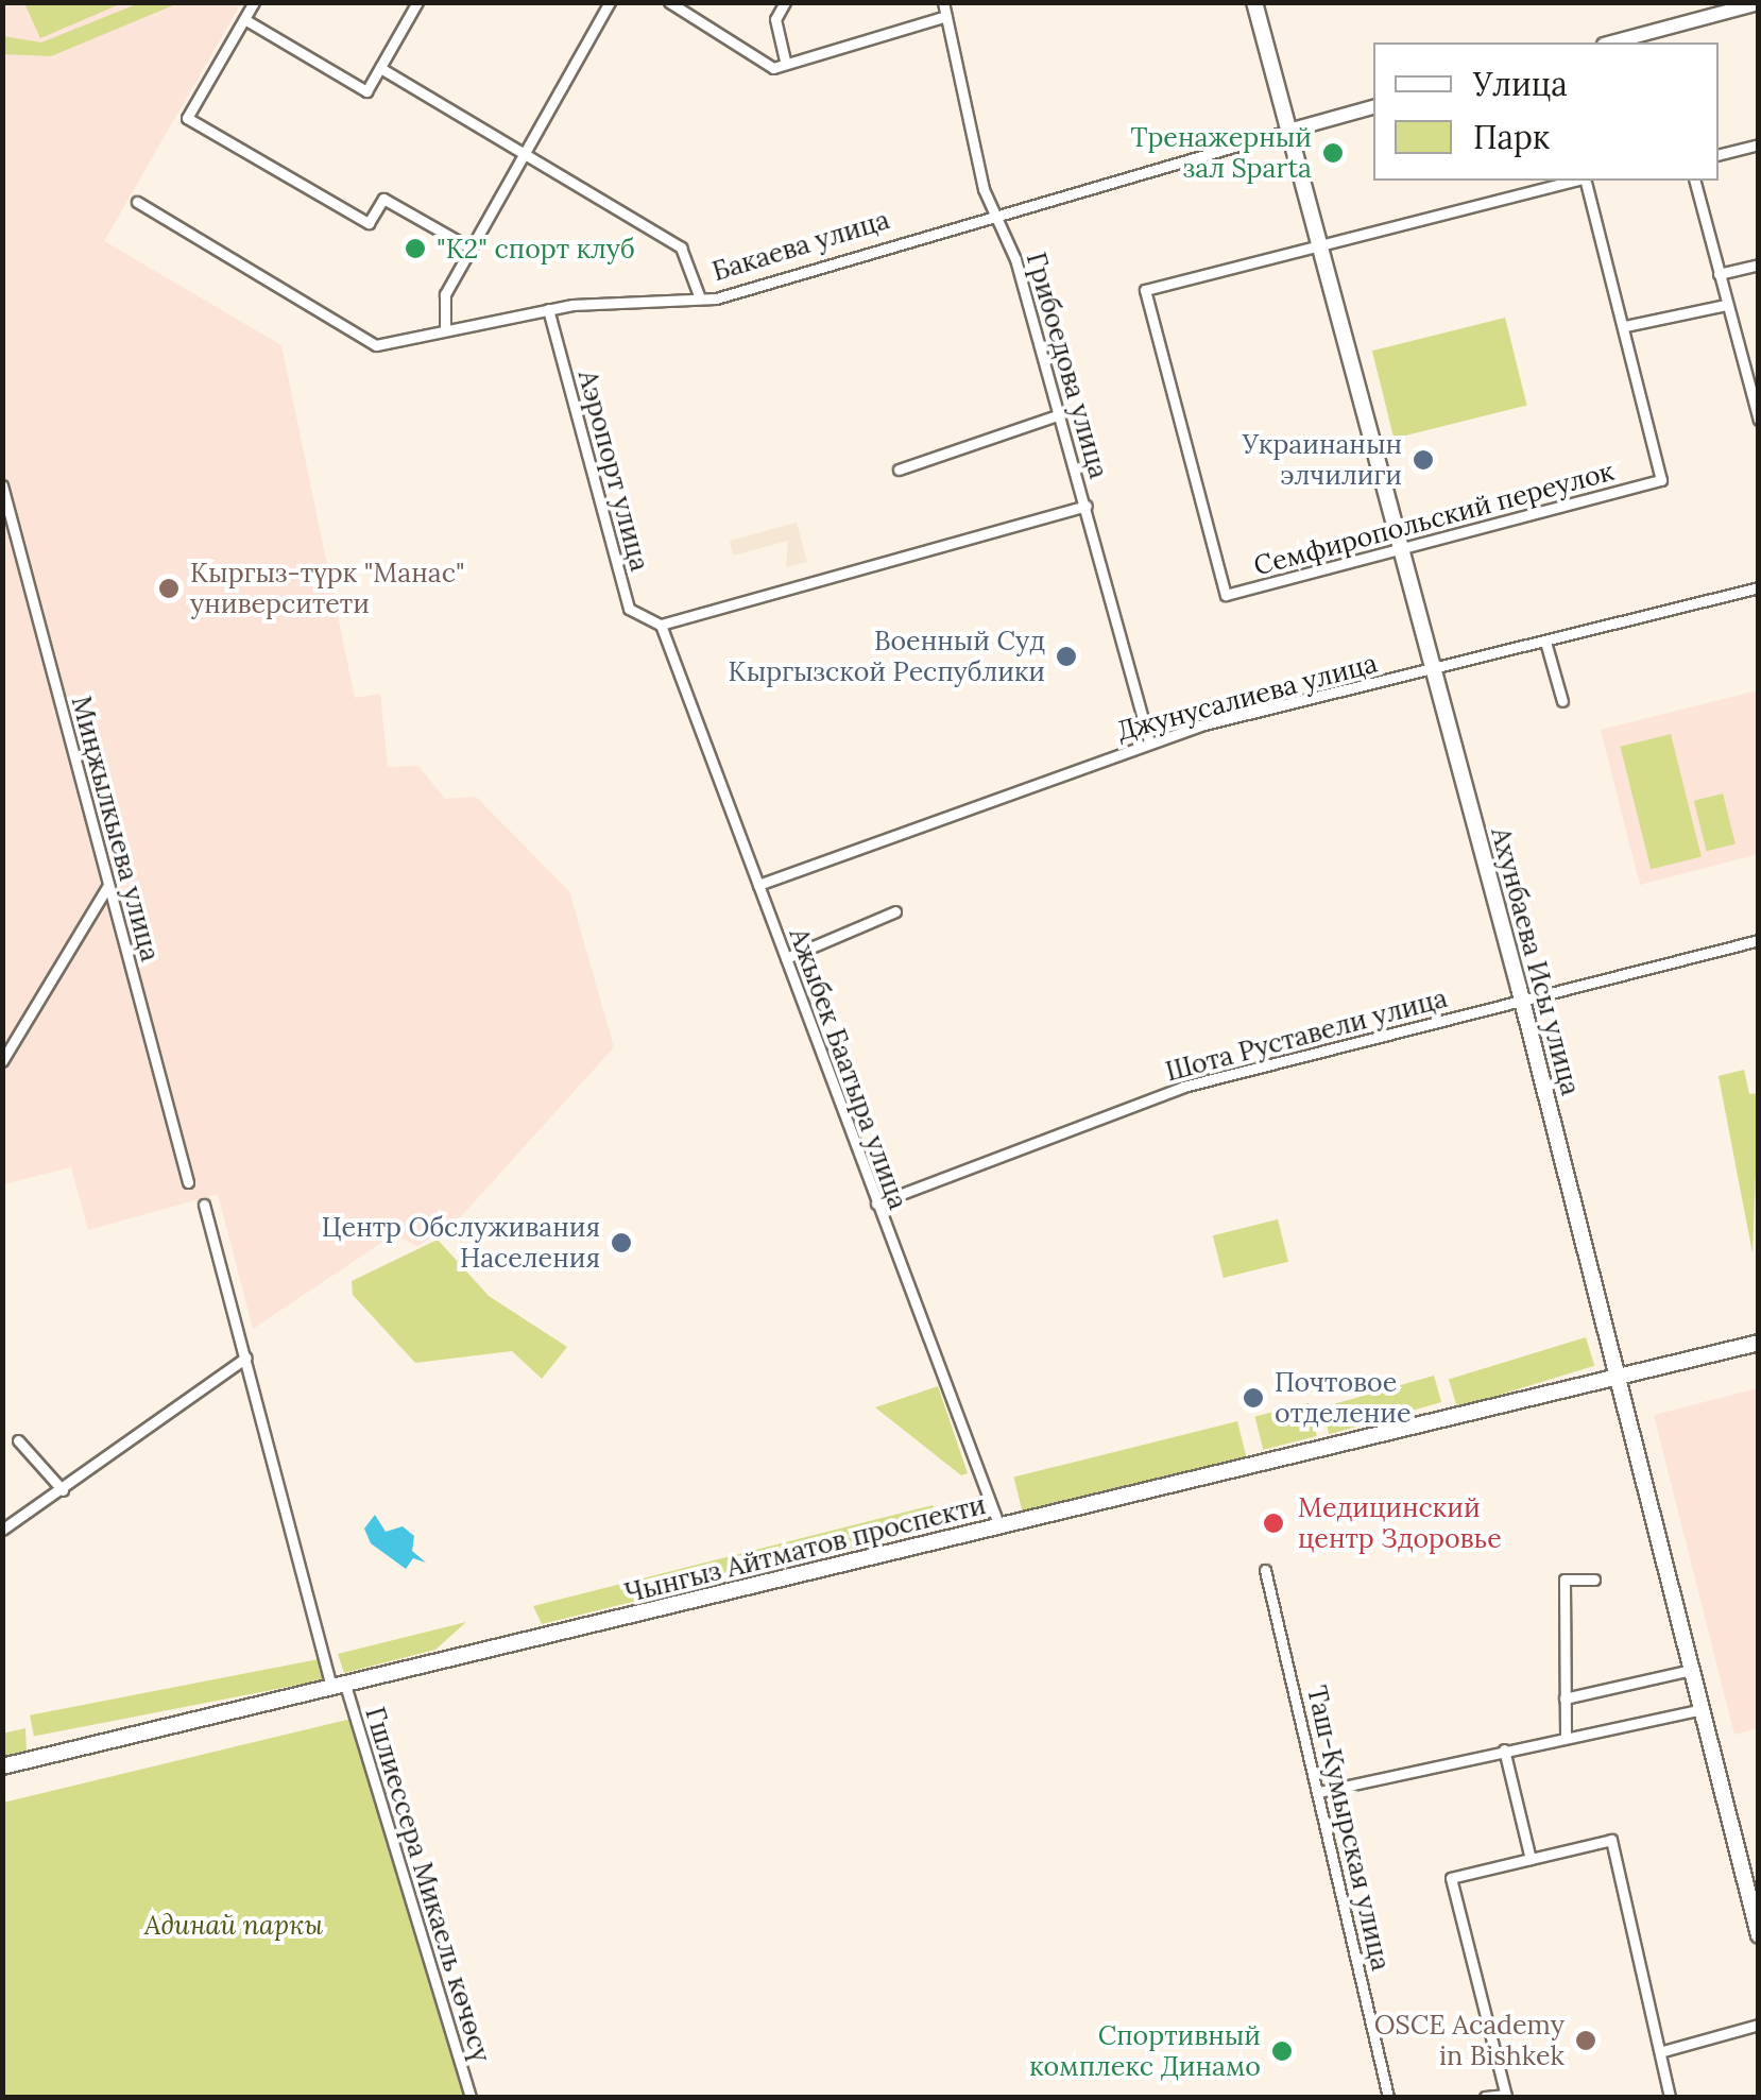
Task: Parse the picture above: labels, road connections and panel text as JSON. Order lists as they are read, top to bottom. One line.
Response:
{"streets":{"main road":["Бакаева улица","Ахунбаева Исы улица","Чынгыз Айтматов проспекти"],"street":["Грибоедова улица","Аэропорт улица","Семфиропольский переулок","Джунусалиева улица","Миңжылкыева улица","Шота Руставели улица","Ажыбек Баатыра улица","Таш-Кумырская улица","Гшлиессера Микаель көчөсү"]},"crossings":[["Бакаева улица","Грибоедова улица"],["Бакаева улица","Аэропорт улица"],["Бакаева улица","Ахунбаева Исы улица"],["Грибоедова улица","Джунусалиева улица"],["Аэропорт улица","Ажыбек Баатыра улица"],["Семфиропольский переулок","Ахунбаева Исы улица"],["Джунусалиева улица","Ахунбаева Исы улица"],["Джунусалиева улица","Ажыбек Баатыра улица"],["Ахунбаева Исы улица","Шота Руставели улица"],["Ахунбаева Исы улица","Чынгыз Айтматов проспекти"],["Шота Руставели улица","Ажыбек Баатыра улица"],["Ажыбек Баатыра улица","Чынгыз Айтматов проспекти"],["Чынгыз Айтматов проспекти","Гшлиессера Микаель көчөсү"]],"parks":["Адинай паркы"],"places":["Тренажерный зал Sparta","\"К2\" спорт клуб","Украинанын элчилиги","Кыргыз-түрк \"Манас\" университети","Военный Суд Кыргызской Республики","Центр Обслуживания Населения","Почтовое отделение","Медицинский центр Здоровье","OSCE Academy in Bishkek","Спортивный комплекс Динамо"],"legend":["Улица","Парк"]}
